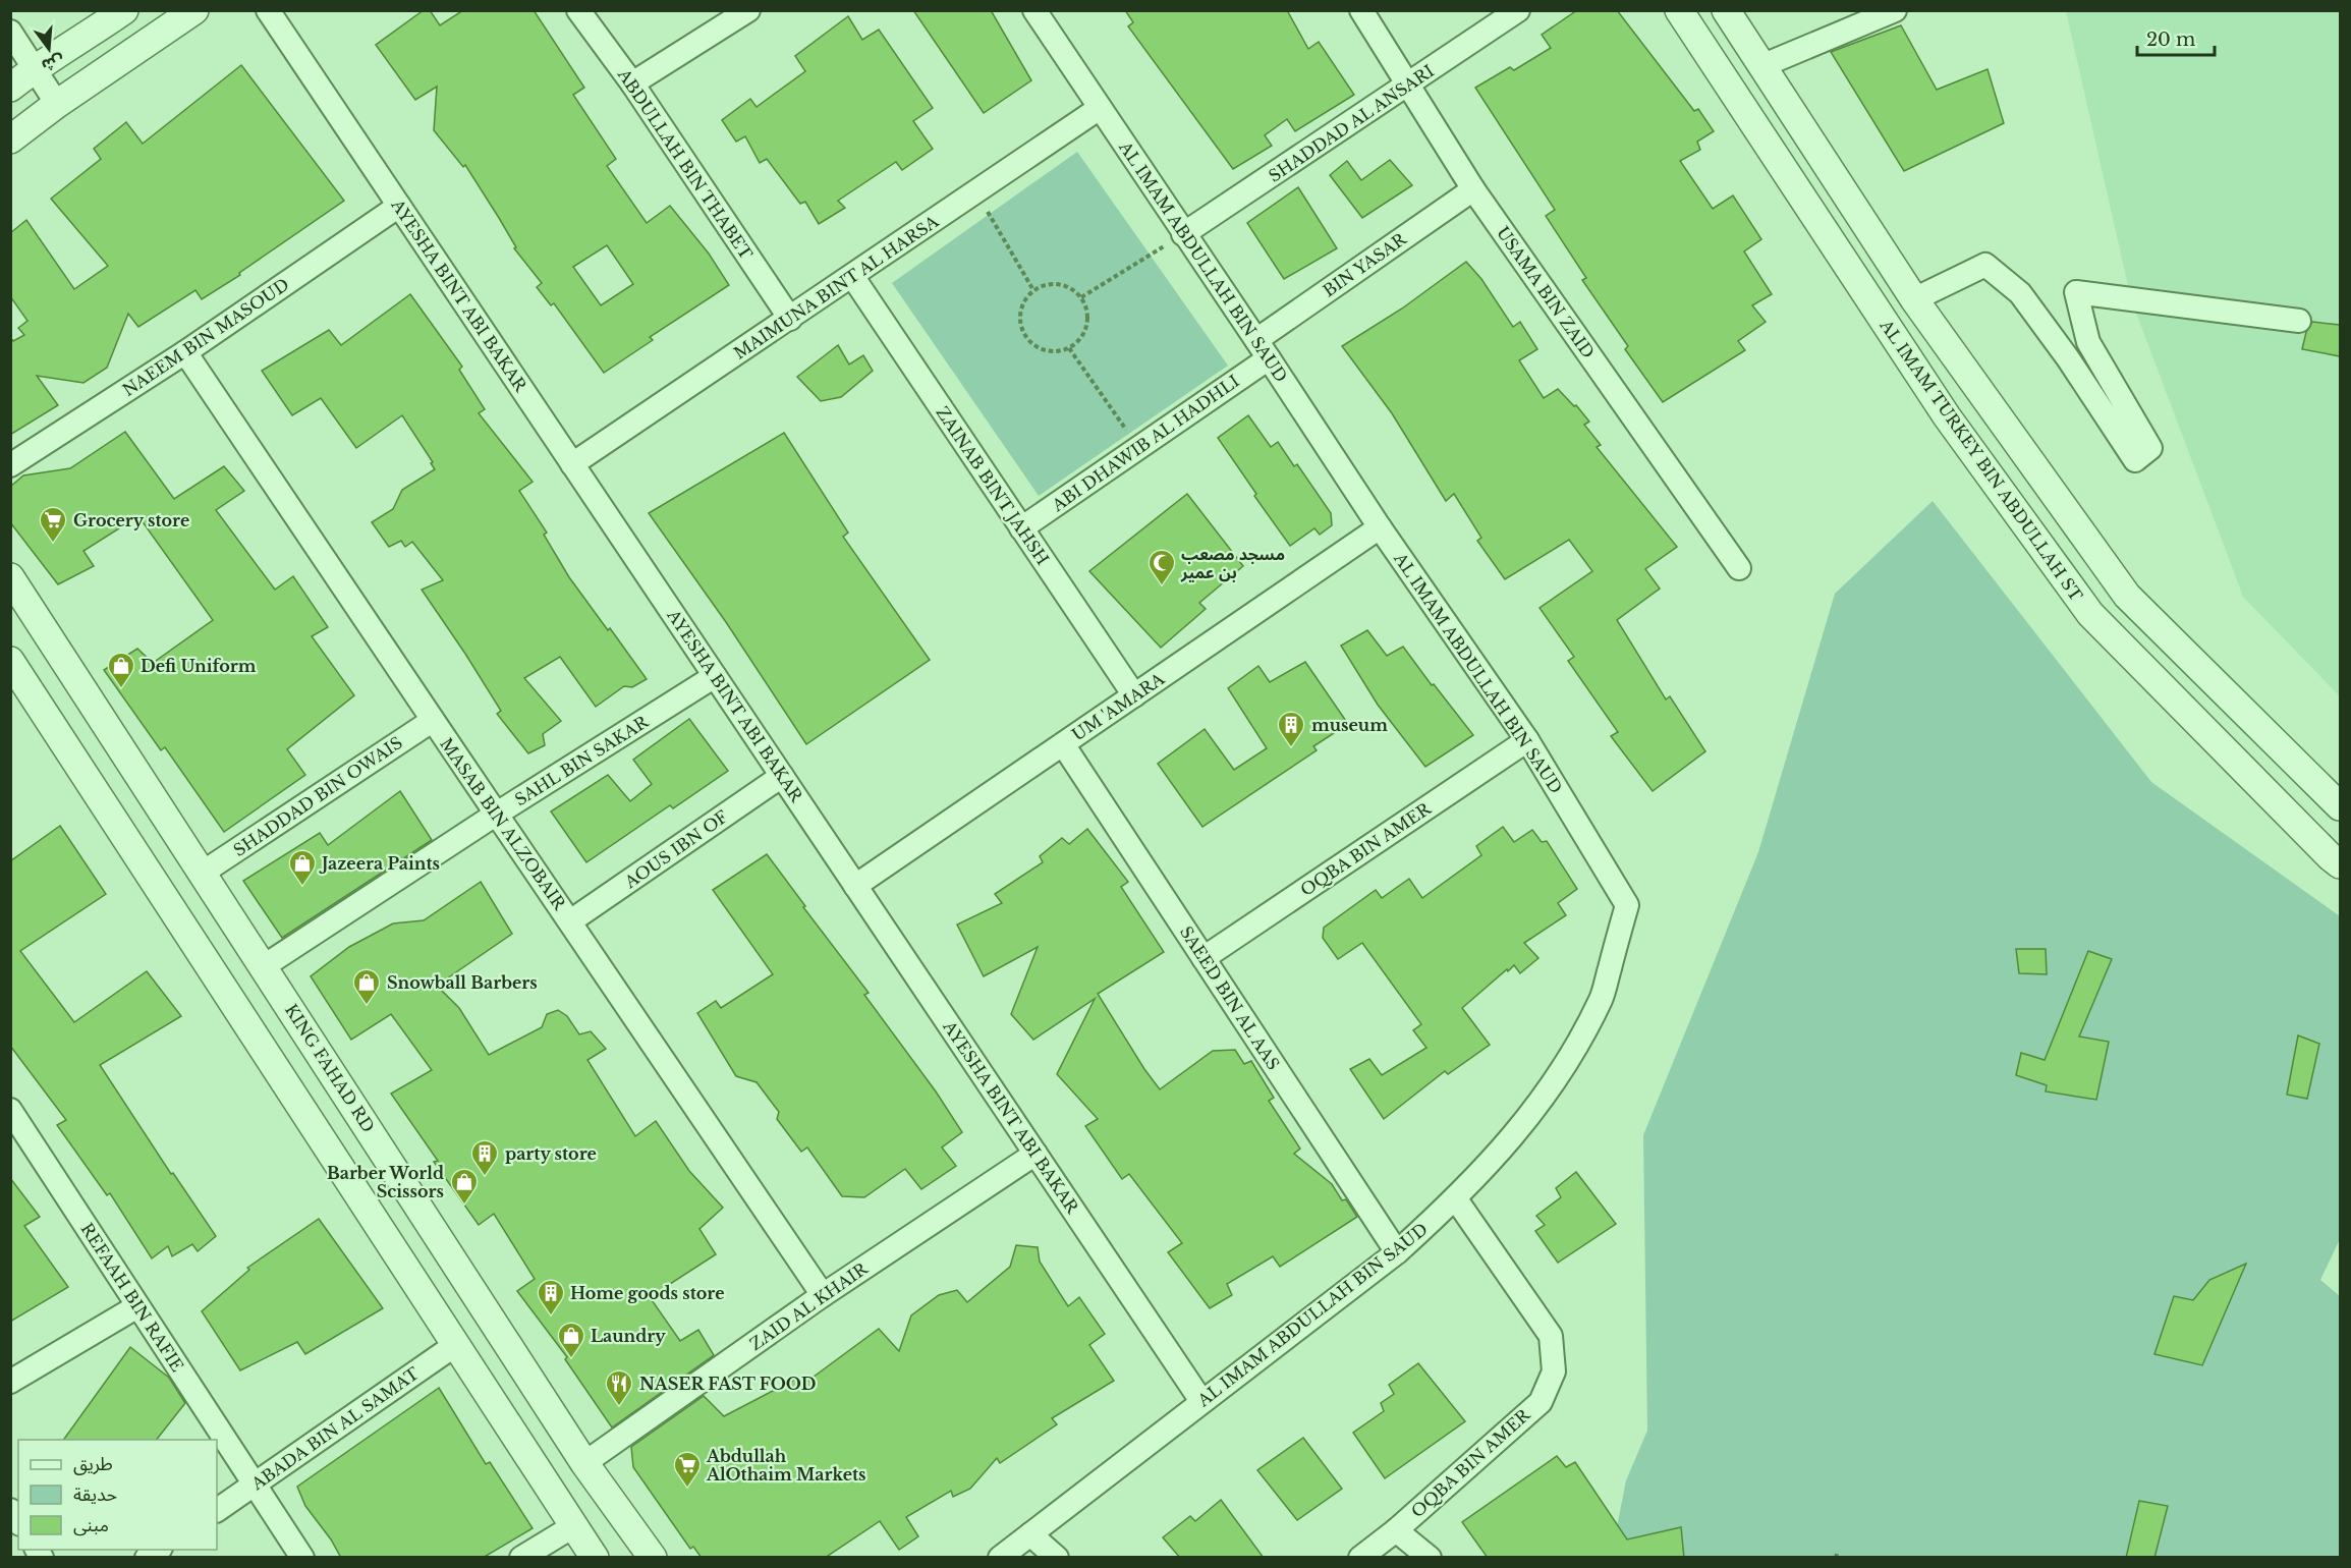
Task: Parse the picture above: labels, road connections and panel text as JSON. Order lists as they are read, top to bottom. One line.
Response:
{"streets":{"street":["SHADDAD AL ANSARI","ABDULLAH BIN THABET","AL IMAM ABDULLAH BIN SAUD","BIN YASAR","MAIMUNA BINT AL HARSA","USAMA BIN ZAID","AYESHA BINT ABI BAKAR","NAEEM BIN MASOUD","ABI DHAWIB AL HADHLI","AL IMAM TURKEY BIN ABDULLAH ST","ZAINAB BINT JAHSH","UM 'AMARA","SAHL BIN SAKAR","SHADDAD BIN OWAIS","MASAB BIN ALZOBAIR","AOUS IBN OF","OQBA BIN AMER","SAEED BIN AL AAS","KING FAHAD RD","REFAAH BIN RAFIE","ZAID AL KHAIR","ABADA BIN AL SAMAT"]},"crossings":[["SHADDAD AL ANSARI","AL IMAM ABDULLAH BIN SAUD"],["SHADDAD AL ANSARI","USAMA BIN ZAID"],["ABDULLAH BIN THABET","MAIMUNA BINT AL HARSA"],["AL IMAM ABDULLAH BIN SAUD","BIN YASAR"],["AL IMAM ABDULLAH BIN SAUD","MAIMUNA BINT AL HARSA"],["AL IMAM ABDULLAH BIN SAUD","AYESHA BINT ABI BAKAR"],["AL IMAM ABDULLAH BIN SAUD","ABI DHAWIB AL HADHLI"],["AL IMAM ABDULLAH BIN SAUD","UM 'AMARA"],["AL IMAM ABDULLAH BIN SAUD","OQBA BIN AMER"],["AL IMAM ABDULLAH BIN SAUD","SAEED BIN AL AAS"],["BIN YASAR","USAMA BIN ZAID"],["BIN YASAR","ABI DHAWIB AL HADHLI"],["MAIMUNA BINT AL HARSA","AYESHA BINT ABI BAKAR"],["MAIMUNA BINT AL HARSA","ZAINAB BINT JAHSH"],["AYESHA BINT ABI BAKAR","NAEEM BIN MASOUD"],["AYESHA BINT ABI BAKAR","UM 'AMARA"],["AYESHA BINT ABI BAKAR","SAHL BIN SAKAR"],["AYESHA BINT ABI BAKAR","AOUS IBN OF"],["AYESHA BINT ABI BAKAR","ZAID AL KHAIR"],["NAEEM BIN MASOUD","MASAB BIN ALZOBAIR"],["ABI DHAWIB AL HADHLI","ZAINAB BINT JAHSH"],["ZAINAB BINT JAHSH","UM 'AMARA"],["UM 'AMARA","SAEED BIN AL AAS"],["SAHL BIN SAKAR","MASAB BIN ALZOBAIR"],["SAHL BIN SAKAR","KING FAHAD RD"],["SHADDAD BIN OWAIS","MASAB BIN ALZOBAIR"],["SHADDAD BIN OWAIS","KING FAHAD RD"],["MASAB BIN ALZOBAIR","AOUS IBN OF"],["MASAB BIN ALZOBAIR","ZAID AL KHAIR"],["OQBA BIN AMER","SAEED BIN AL AAS"],["KING FAHAD RD","ZAID AL KHAIR"],["REFAAH BIN RAFIE","ABADA BIN AL SAMAT"]],"places":{"supermarket":["Grocery store","Abdullah AlOthaim Markets"],"mosque":["مسجد مصعب بن عمير"],"shop":["Defi Uniform","Jazeera Paints","Snowball Barbers","Barber World Scissors","Laundry"],"building":["museum","party store","Home goods store"],"restaurant":["NASER FAST FOOD"]},"legend":["طريق","حديقة","مبنى"],"scale_bar":"20 m","north":"bottom"}
